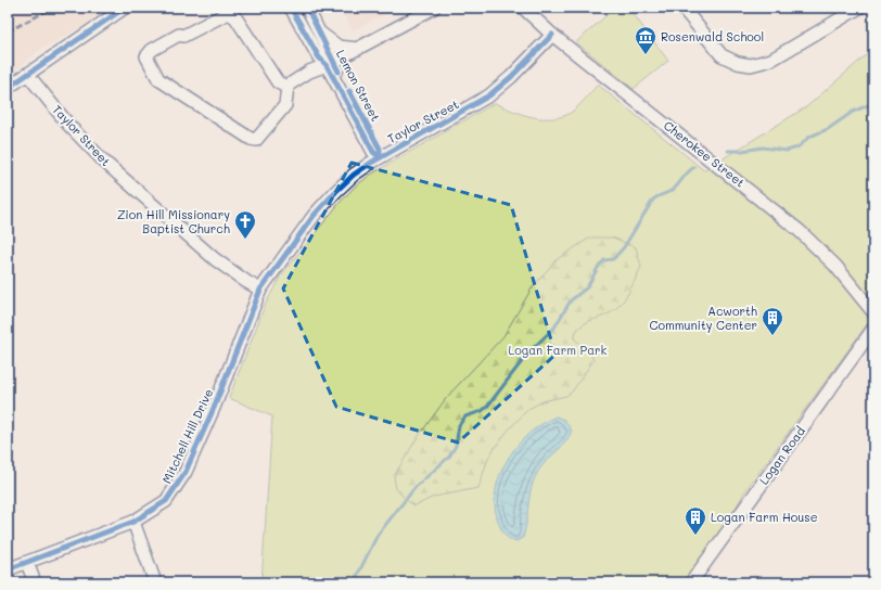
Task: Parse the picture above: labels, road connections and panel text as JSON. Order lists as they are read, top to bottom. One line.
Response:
{"streets":{"street":["Lemon Street","Taylor Street","Cherokee Street","Mitchell Hill Drive","Logan Road"]},"crossings":[["Lemon Street","Taylor Street"],["Taylor Street","Cherokee Street"],["Taylor Street","Mitchell Hill Drive"]],"parks":["Logan Farm Park"],"places":{"museum":["Rosenwald School"],"church":["Zion Hill Missionary Baptist Church"],"building":["Acworth Community Center","Logan Farm House"]}}
